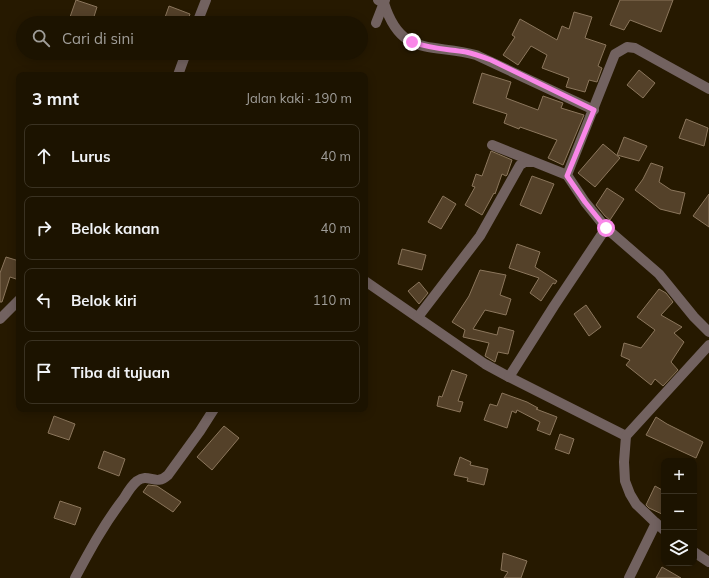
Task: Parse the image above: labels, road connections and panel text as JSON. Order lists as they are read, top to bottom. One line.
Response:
{"page":{"search":"Cari di sini","heading":["3 mnt","Jalan kaki · 190 m"],"list":[["Lurus","40 m"],["Belok kanan","40 m"],["Belok kiri","110 m"],"Tiba di tujuan"],"map_buttons":["+","−"]}}
